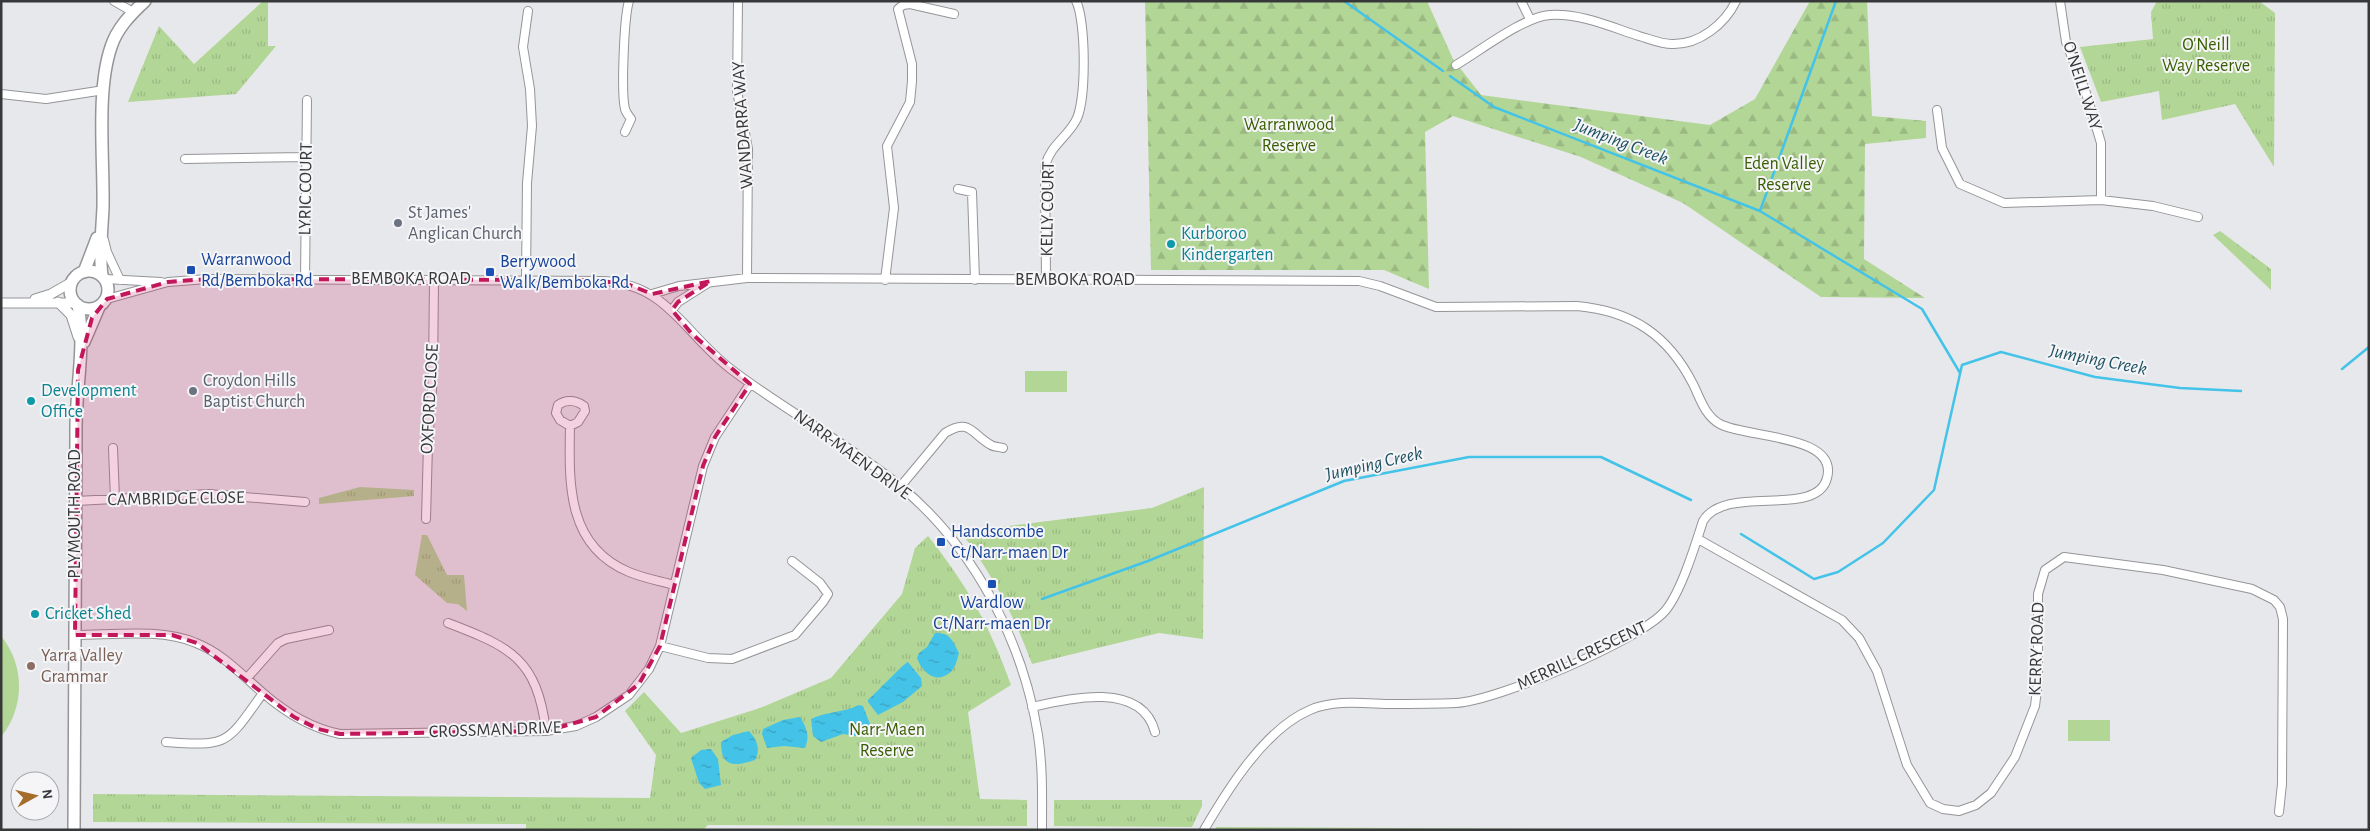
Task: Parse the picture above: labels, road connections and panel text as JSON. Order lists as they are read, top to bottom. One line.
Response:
{"streets":{"main road":["PLYMOUTH ROAD"],"street":["O'NEILL WAY","WANDARRA WAY","LYRIC COURT","KELLY COURT","BEMBOKA ROAD","OXFORD CLOSE","NARR-MAEN DRIVE","CAMBRIDGE CLOSE","KERRY ROAD","MERRILL CRESCENT","CROSSMAN DRIVE"]},"crossings":[["WANDARRA WAY","BEMBOKA ROAD"],["LYRIC COURT","BEMBOKA ROAD"],["KELLY COURT","BEMBOKA ROAD"],["BEMBOKA ROAD","OXFORD CLOSE"],["BEMBOKA ROAD","NARR-MAEN DRIVE"],["BEMBOKA ROAD","PLYMOUTH ROAD"],["BEMBOKA ROAD","MERRILL CRESCENT"],["NARR-MAEN DRIVE","CROSSMAN DRIVE"],["CAMBRIDGE CLOSE","PLYMOUTH ROAD"],["PLYMOUTH ROAD","CROSSMAN DRIVE"],["KERRY ROAD","MERRILL CRESCENT"]],"water":["Jumping Creek"],"parks":["O'Neill Way Reserve","Warranwood Reserve","Eden Valley Reserve","Narr-Maen Reserve"],"places":{"other":["St James' Anglican Church","Kurboroo Kindergarten","Croydon Hills Baptist Church","Development Office","Cricket Shed","Yarra Valley Grammar"],"transit":["Warranwood Rd/Bemboka Rd","Berrywood Walk/Bemboka Rd","Handscombe Ct/Narr-maen Dr","Wardlow Ct/Narr-maen Dr"]},"north":"right"}
